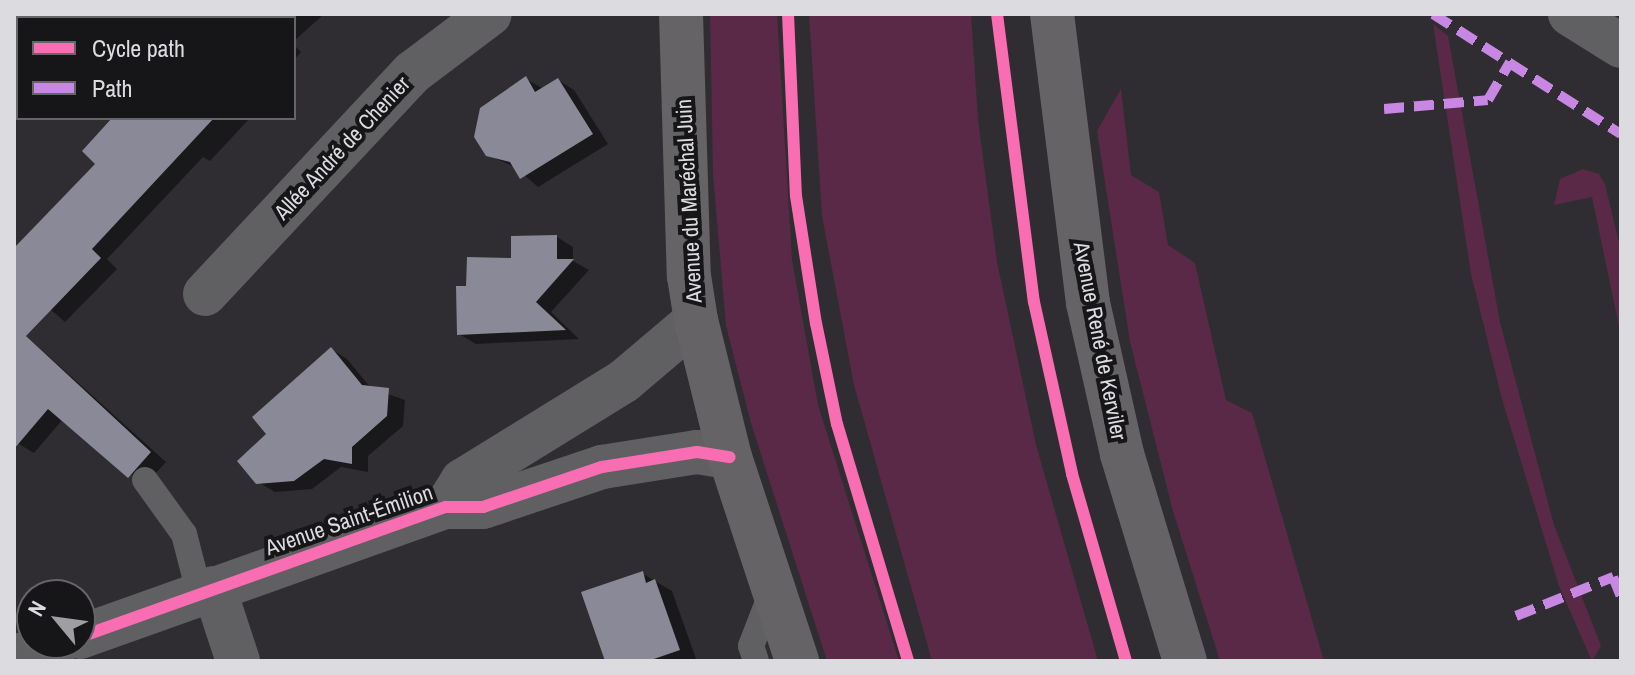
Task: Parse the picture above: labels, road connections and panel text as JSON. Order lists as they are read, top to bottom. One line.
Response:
{"streets":{"main road":["Avenue du Maréchal Juin","Avenue René de Kerviler"],"street":["Allée André de Chenier","Avenue Saint-Émilion"]},"crossings":[["Avenue du Maréchal Juin","Avenue Saint-Émilion"]],"legend":["Cycle path","Path"],"north":"top left"}
